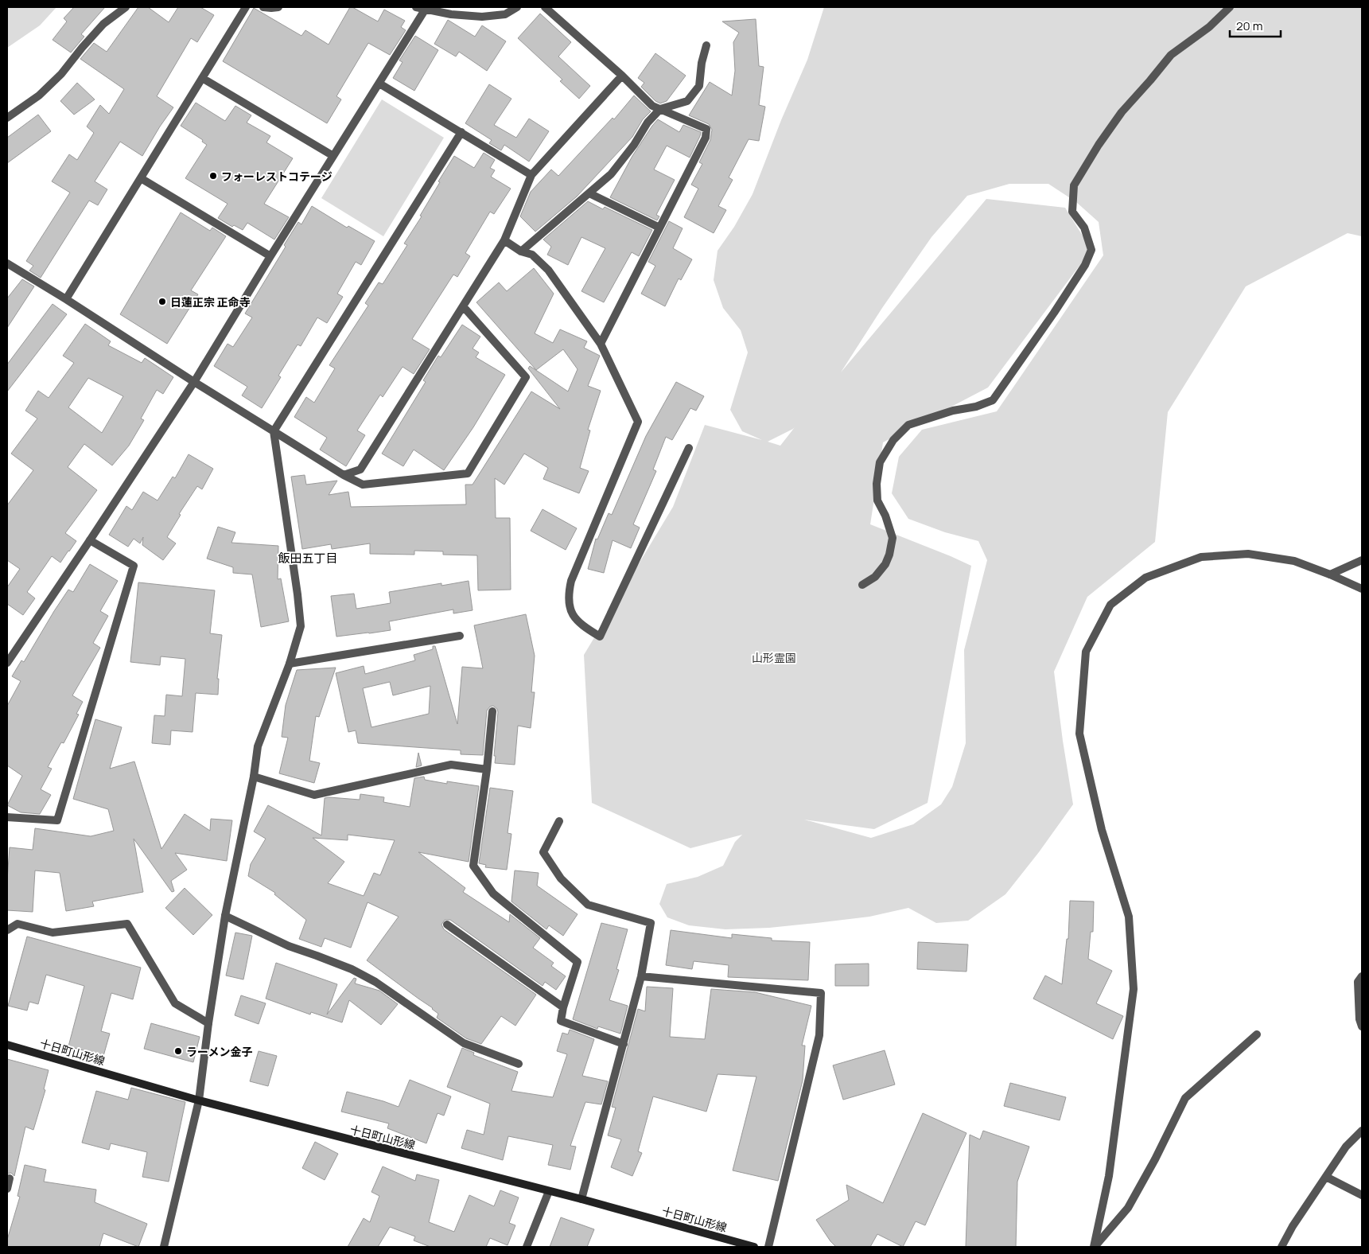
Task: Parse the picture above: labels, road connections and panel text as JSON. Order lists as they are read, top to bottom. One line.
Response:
{"streets":{"main road":["十日町山形線"]},"districts":["飯田五丁目"],"parks":["山形霊園"],"places":["フォーレストコテージ","日蓮正宗 正命寺","ラーメン金子"],"scale_bar":"20 m"}
